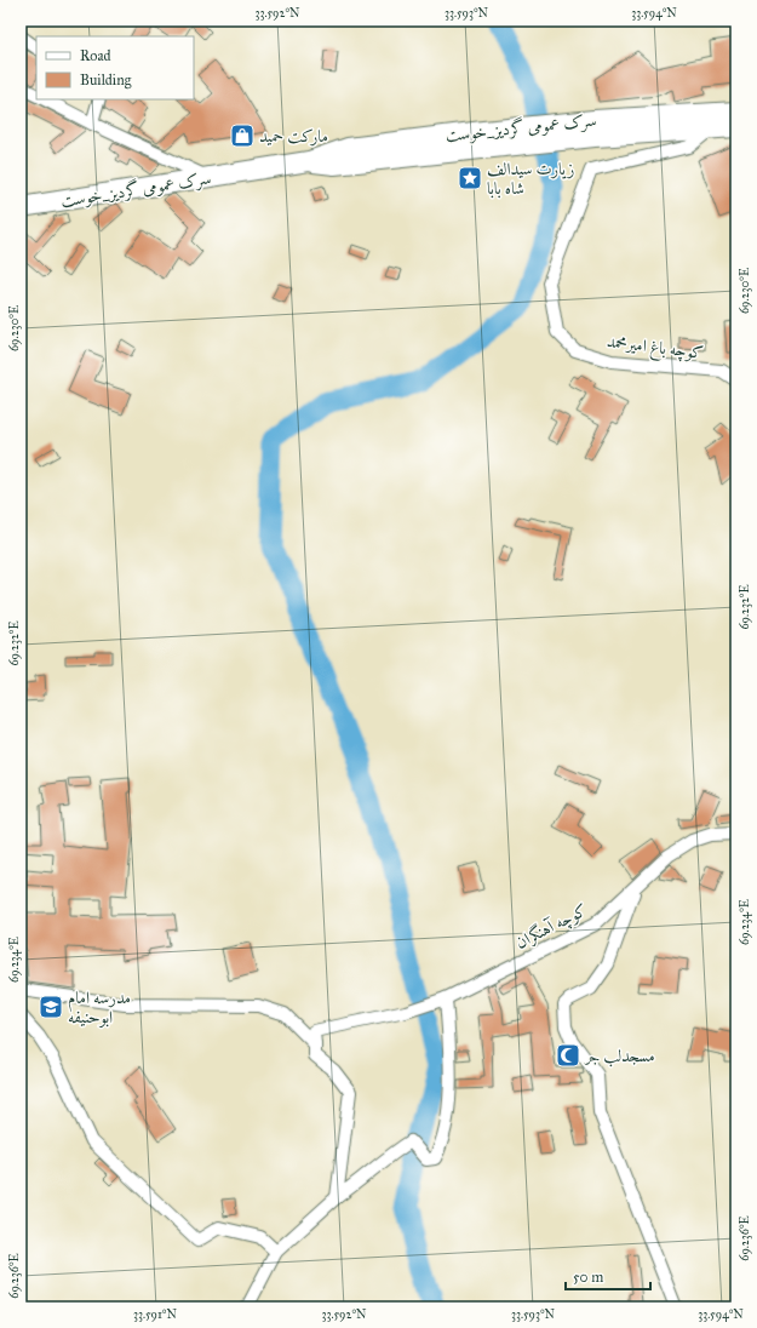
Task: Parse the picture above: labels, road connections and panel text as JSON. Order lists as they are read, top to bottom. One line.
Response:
{"streets":{"highway":["سرک عمومی گردیز_خوست"],"street":["کوچه باغ امیرمحمد","کوچه آهنگران"]},"crossings":[["سرک عمومی گردیز_خوست","کوچه باغ امیرمحمد"]],"places":{"shop":["مارکت حمید"],"place":["زیارت سیدالف شاه بابا"],"school or university":["مدرسه امام ابوحنیفه"],"mosque":["مسجدلب جر"]},"legend":["Road","Building"],"scale_bar":"50 m","coordinates":["33.592°N","33.593°N","33.594°N","69.230°E","69.232°E","69.234°E","69.236°E","33.591°N"]}
